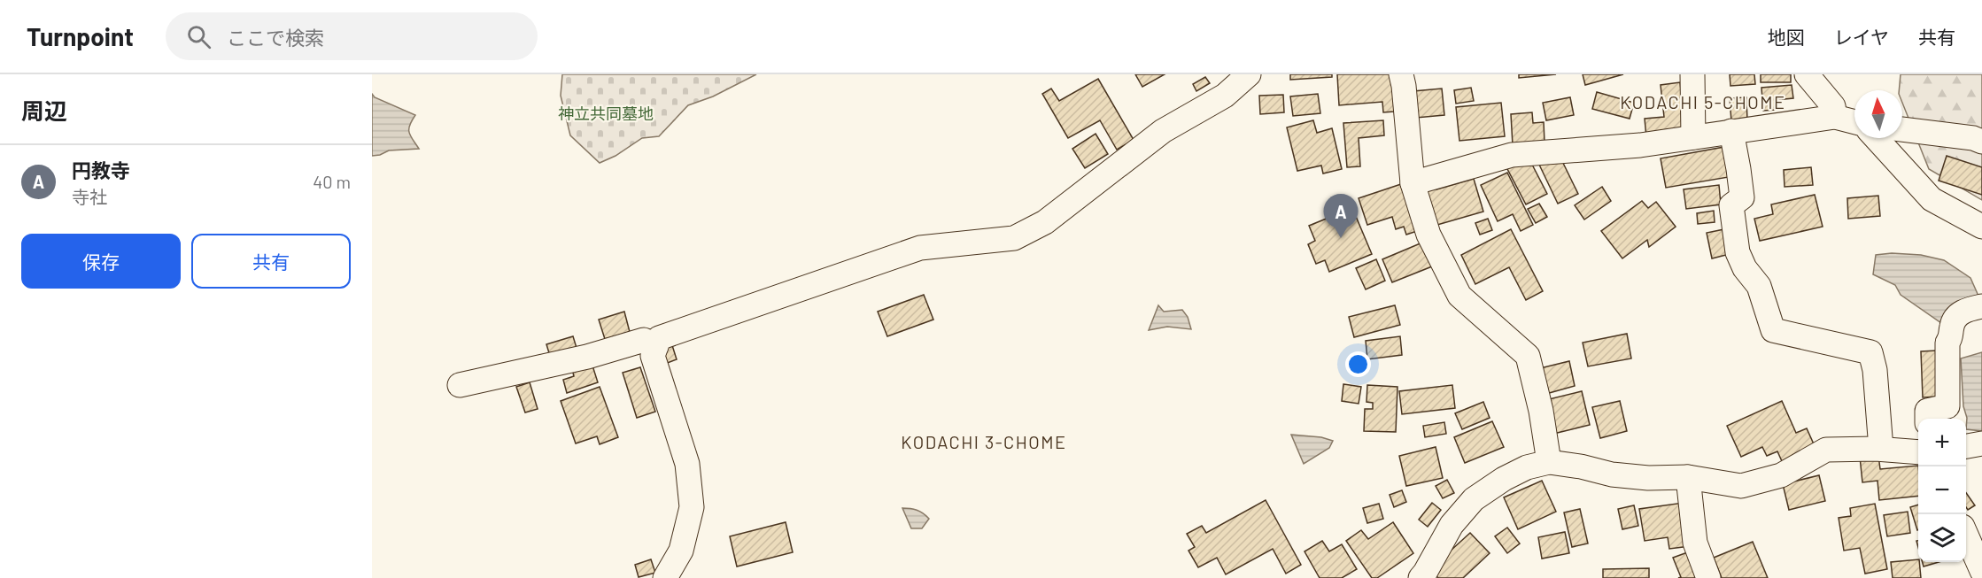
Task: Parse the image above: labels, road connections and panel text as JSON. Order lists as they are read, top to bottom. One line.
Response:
{"districts":["KODACHI 5-CHOME","KODACHI 3-CHOME"],"parks":["神立共同墓地"],"north":"top","page":{"header":"Turnpoint","search":"ここで検索","nav":["地図","レイヤ","共有"],"heading":"周辺","list":[{"mark":"A","name":"円教寺","note":"寺社","value":"40 m"}],"pins":"A","buttons":["保存","共有"],"map_buttons":["+","−"]}}
